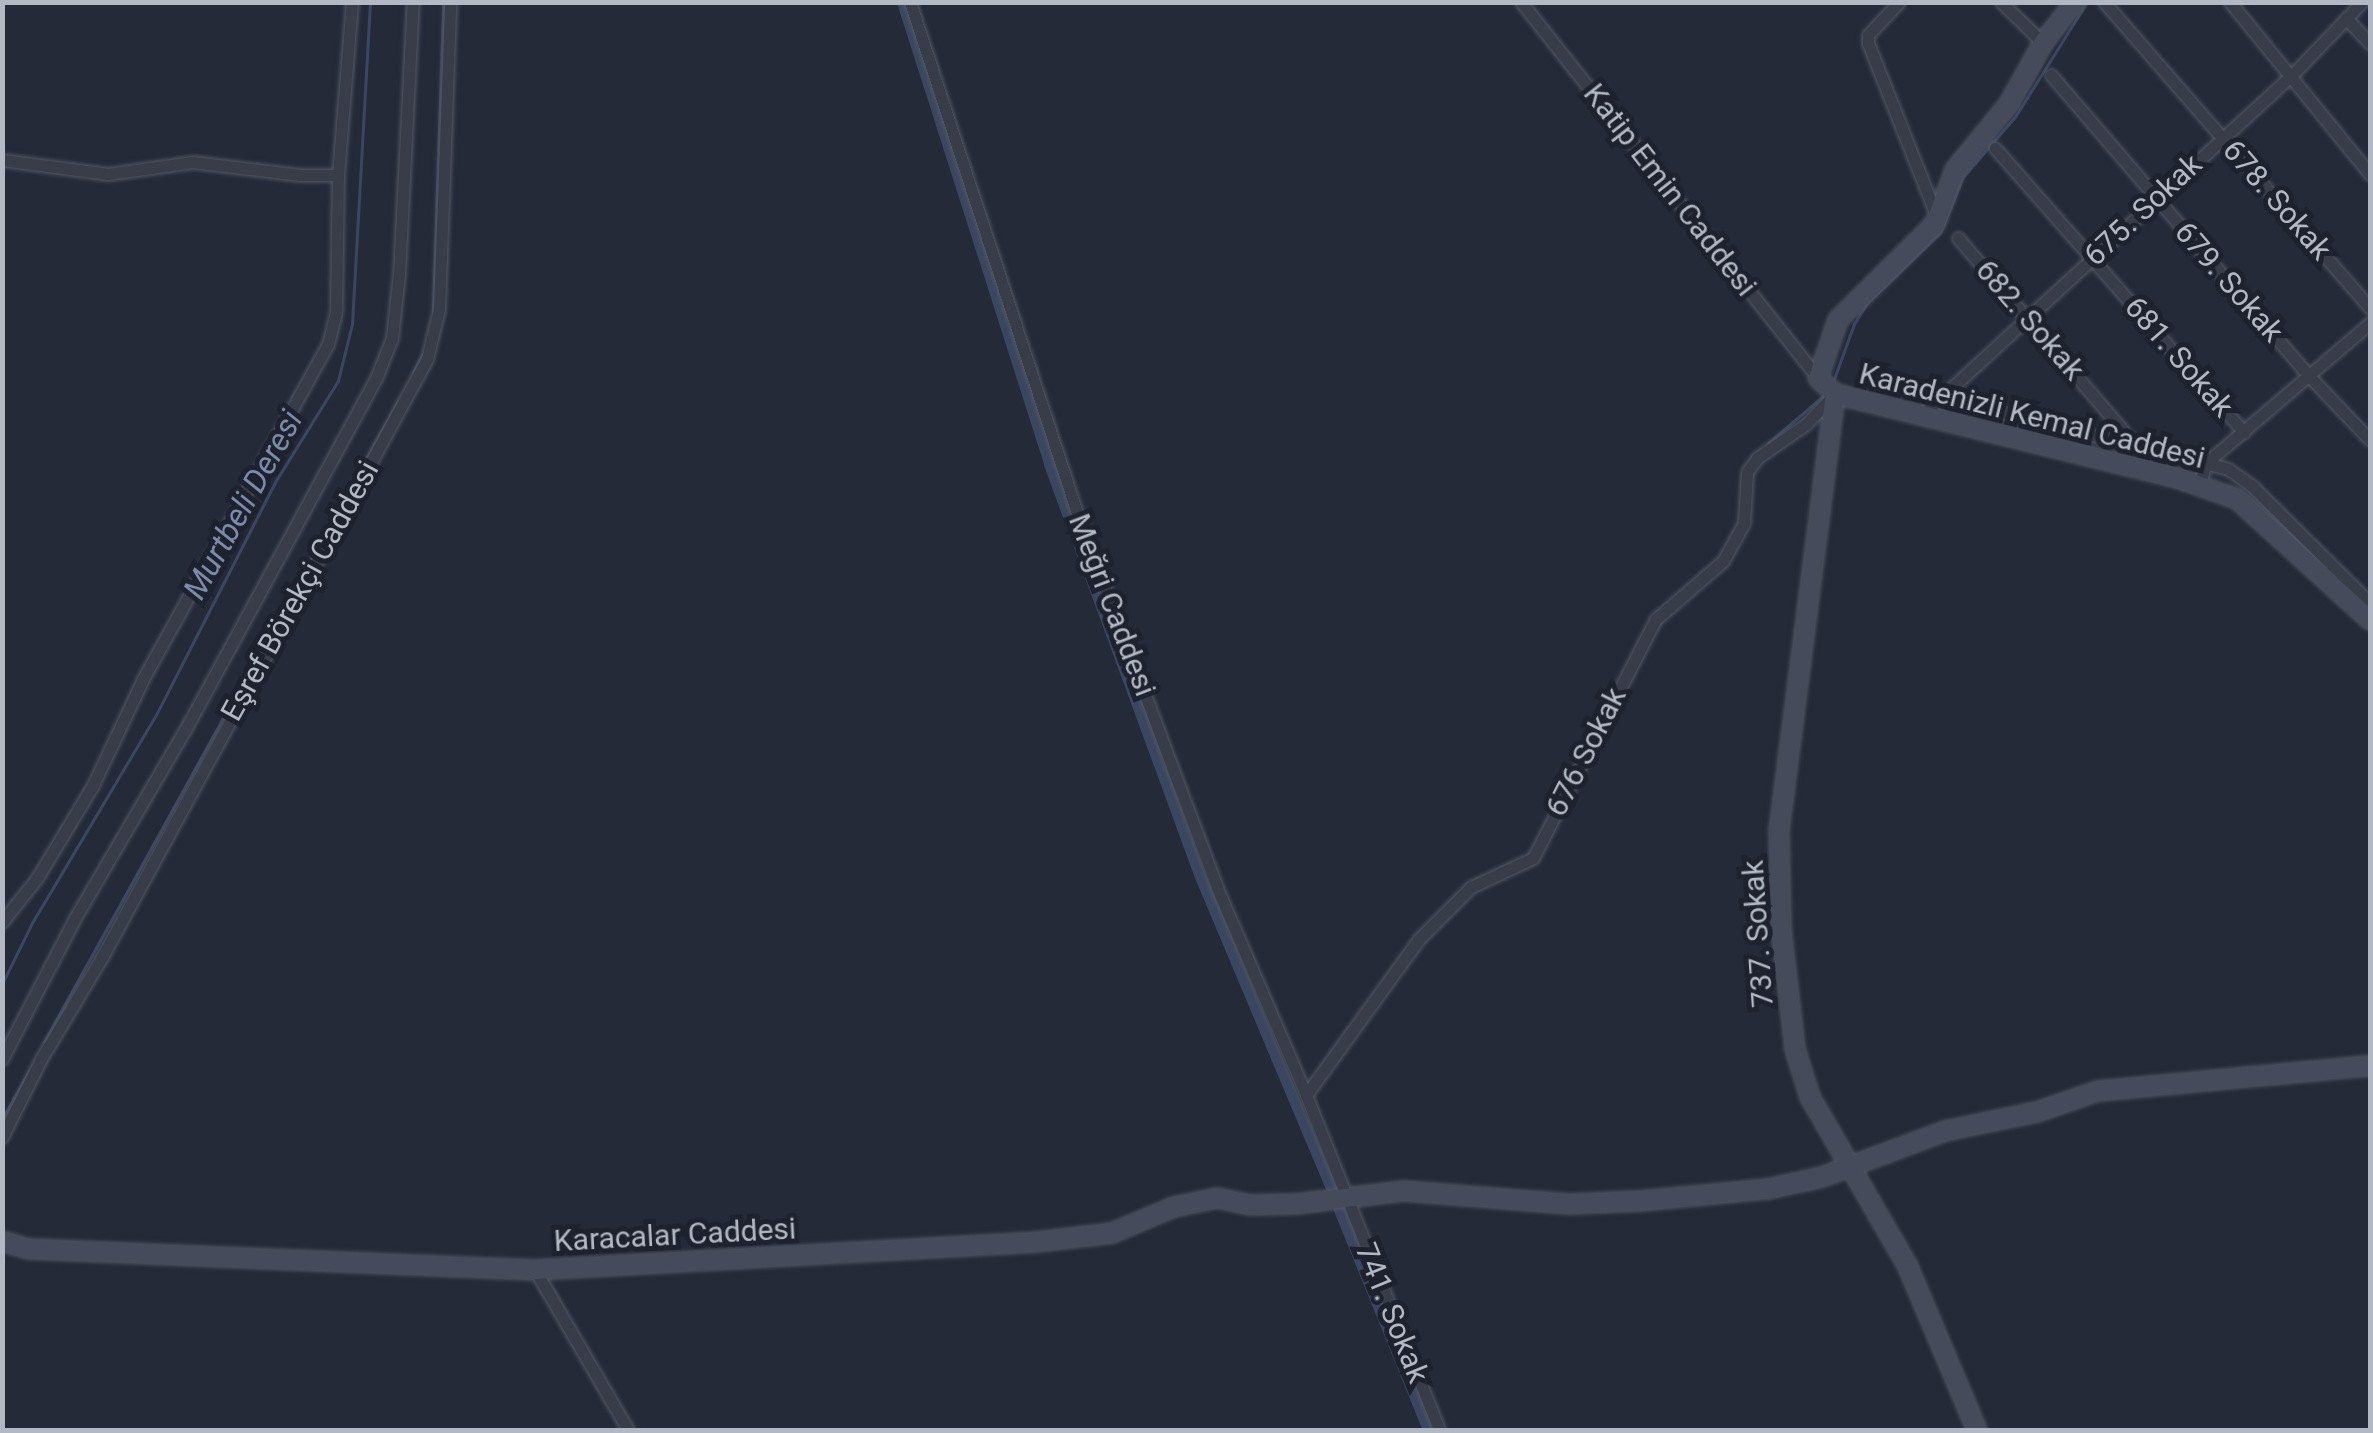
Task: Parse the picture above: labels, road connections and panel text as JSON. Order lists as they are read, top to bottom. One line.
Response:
{"streets":{"street":["Katip Emin Caddesi","678. Sokak","675. Sokak","679. Sokak","682. Sokak","681. Sokak","Karadenizli Kemal Caddesi","Eşref Börekçi Caddesi","Meğri Caddesi","676 Sokak","737. Sokak","Karacalar Caddesi","741. Sokak"]},"crossings":[["Katip Emin Caddesi","Karadenizli Kemal Caddesi"],["Katip Emin Caddesi","676 Sokak"],["Katip Emin Caddesi","737. Sokak"],["678. Sokak","675. Sokak"],["675. Sokak","679. Sokak"],["675. Sokak","682. Sokak"],["675. Sokak","681. Sokak"],["675. Sokak","Karadenizli Kemal Caddesi"],["Karadenizli Kemal Caddesi","676 Sokak"],["Karadenizli Kemal Caddesi","737. Sokak"],["Meğri Caddesi","676 Sokak"],["Meğri Caddesi","Karacalar Caddesi"],["Meğri Caddesi","741. Sokak"],["676 Sokak","737. Sokak"],["737. Sokak","Karacalar Caddesi"],["Karacalar Caddesi","741. Sokak"]],"water":["Murtbeli Deresi"]}
